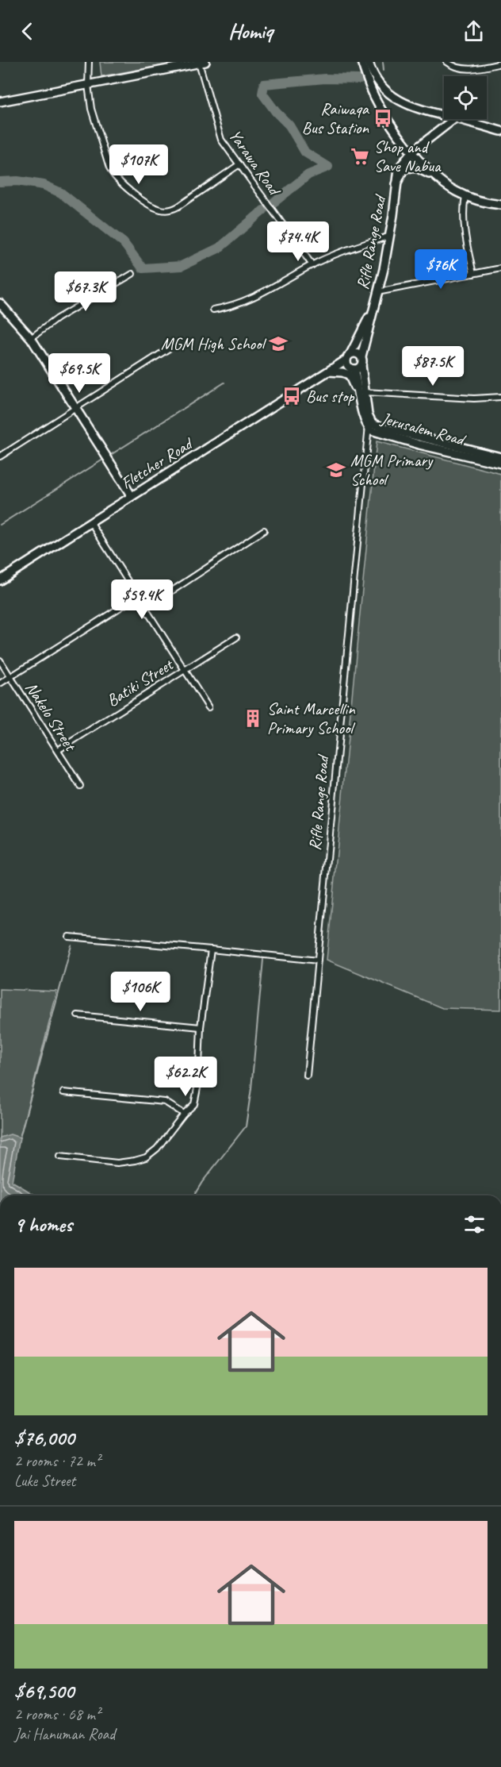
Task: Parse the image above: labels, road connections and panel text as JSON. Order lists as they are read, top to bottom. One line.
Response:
{"streets":{"main road":["Rifle Range Road","Jerusalem Road","Fletcher Road"],"street":["Yarawa Road","Batiki Street","Nakelo Street"]},"crossings":[["Rifle Range Road","Jerusalem Road"],["Rifle Range Road","Fletcher Road"],["Jerusalem Road","Fletcher Road"],["Batiki Street","Nakelo Street"]],"places":{"bus stop":["Raiwaqa Bus Station","Bus stop"],"supermarket":["Shop and Save Nabua"],"school or university":["MGM High School","MGM Primary School"],"building":["Saint Marcellin Primary School"]},"page":{"header":"Homiq","price":["$107K","$74.4K","$76K","$67.3K","$87.5K","$69.5K","$59.4K","$106K","$62.2K"],"heading":"9 homes","list":[{"name":"$76,000","note":"2 rooms · 72 m² · Luke Street"},{"name":"$69,500","note":"2 rooms · 68 m² · Jai Hanuman Road"}]}}
